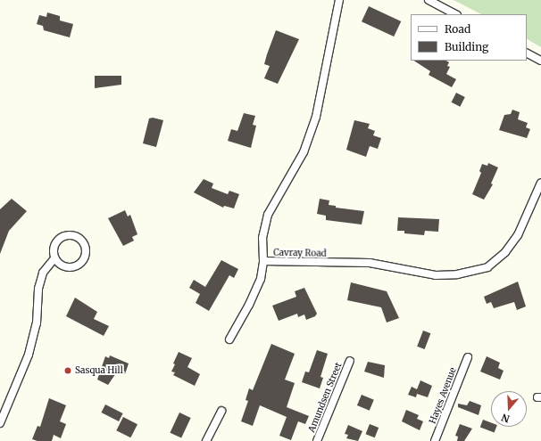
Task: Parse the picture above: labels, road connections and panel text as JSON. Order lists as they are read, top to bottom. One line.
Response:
{"streets":{"street":["Cavray Road","Hayes Avenue","Amundsen Street"]},"places":["Sasqua Hill"],"legend":["Road","Building"],"north":"bottom"}
